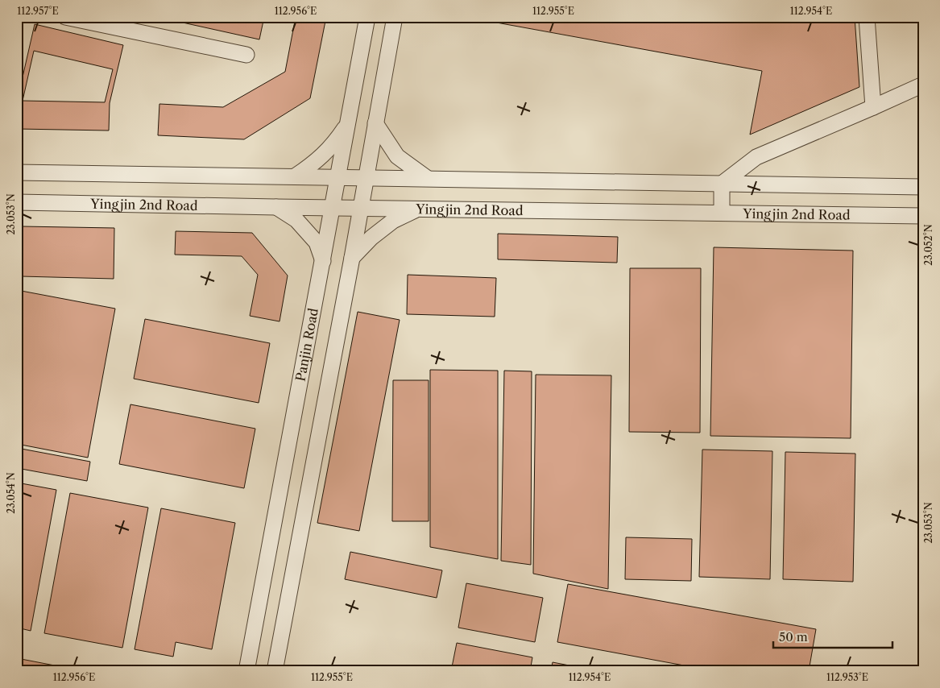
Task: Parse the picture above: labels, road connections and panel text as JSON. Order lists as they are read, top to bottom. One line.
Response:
{"streets":{"street":["Yingjin 2nd Road","Panjin Road"]},"crossings":[["Yingjin 2nd Road","Panjin Road"]],"scale_bar":"50 m","coordinates":["112.957°E","112.956°E","112.955°E","112.954°E","23.053°N","23.052°N","23.054°N","112.953°E"]}
